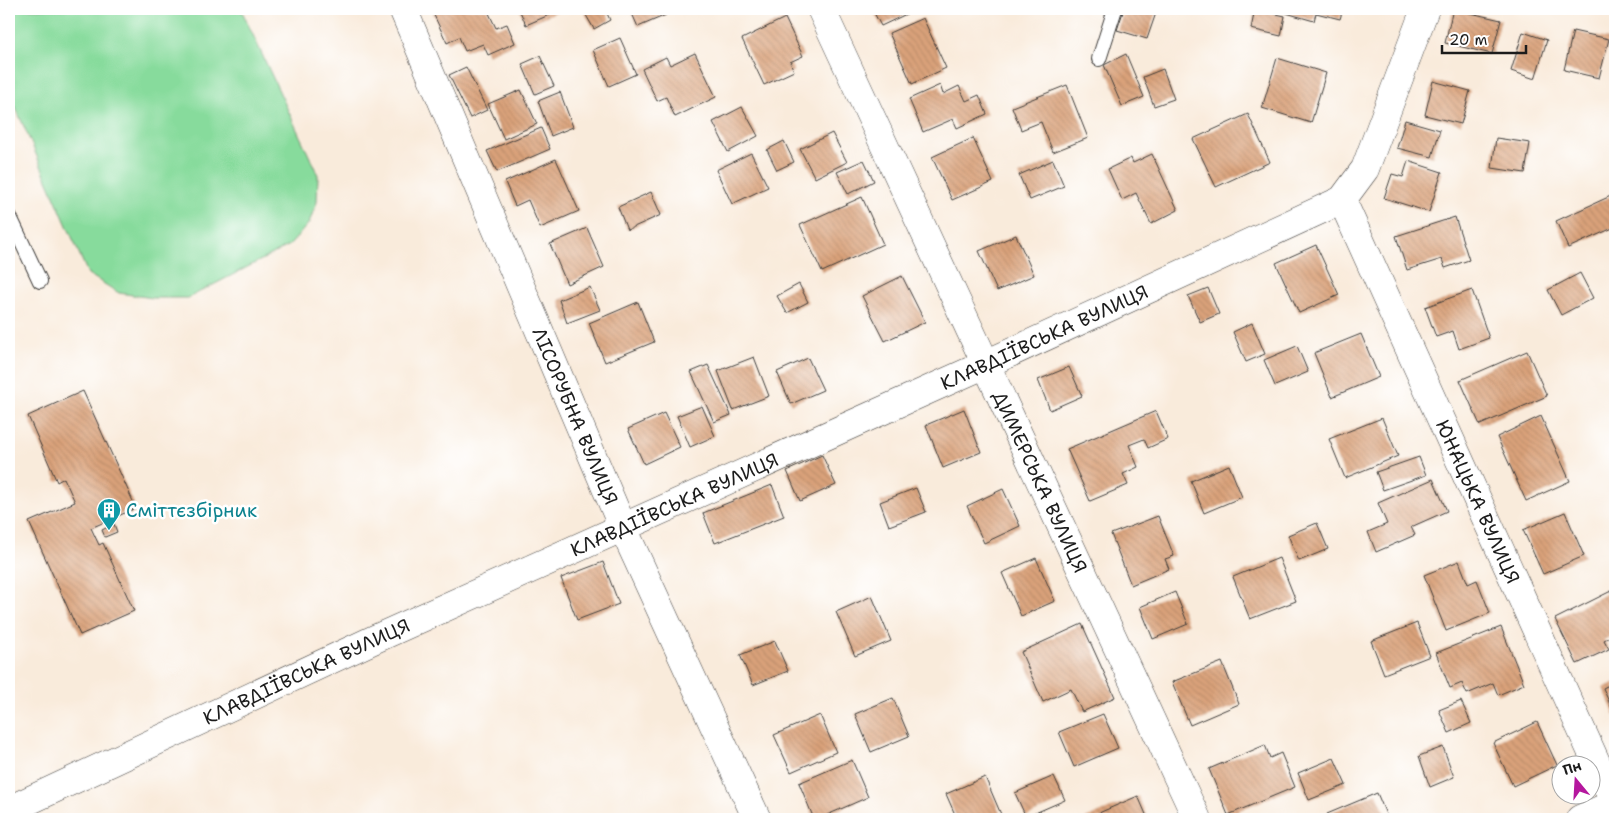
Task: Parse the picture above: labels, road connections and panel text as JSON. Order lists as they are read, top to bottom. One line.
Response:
{"streets":{"street":["КЛАВДІЇВСЬКА ВУЛИЦЯ","ЛІСОРУБНА ВУЛИЦЯ","ДИМЕРСЬКА ВУЛИЦЯ","ЮНАЦЬКА ВУЛИЦЯ"]},"crossings":[["КЛАВДІЇВСЬКА ВУЛИЦЯ","ЛІСОРУБНА ВУЛИЦЯ"],["КЛАВДІЇВСЬКА ВУЛИЦЯ","ДИМЕРСЬКА ВУЛИЦЯ"],["КЛАВДІЇВСЬКА ВУЛИЦЯ","ЮНАЦЬКА ВУЛИЦЯ"]],"places":{"building":["Сміттєзбірник"]},"scale_bar":"20 m","north":"top"}
